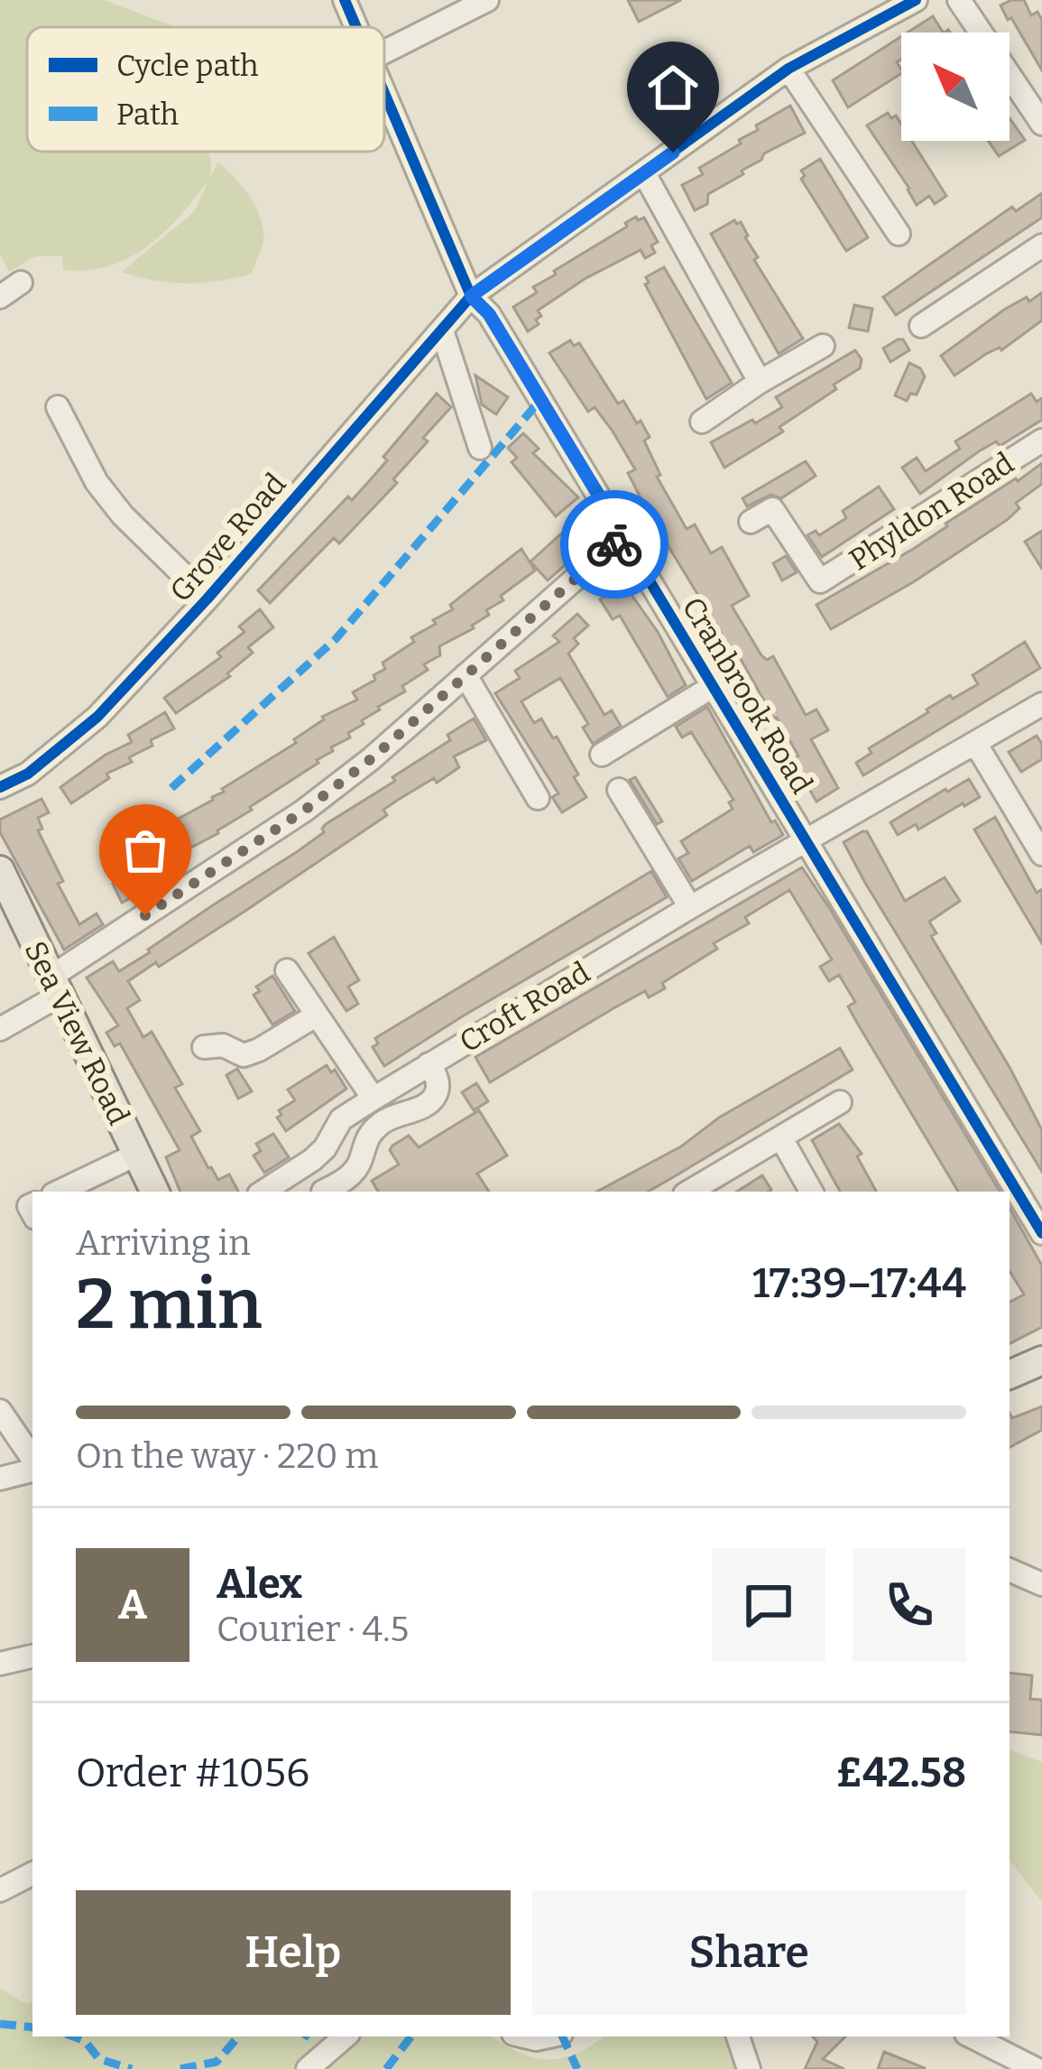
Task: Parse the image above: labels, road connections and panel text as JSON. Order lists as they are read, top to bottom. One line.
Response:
{"streets":{"main road":["Sea View Road"],"street":["Phyldon Road","Grove Road","Cranbrook Road","Croft Road"]},"crossings":[["Grove Road","Cranbrook Road"],["Cranbrook Road","Croft Road"]],"legend":["Cycle path","Path"],"north":"top left","page":{"heading":["2 min","Arriving in","17:39–17:44"],"panel":["Alex","Courier · 4.5","Order #1056","£42.58"],"bar":"On the way · 220 m","round":"A","buttons":["Help","Share"]}}
